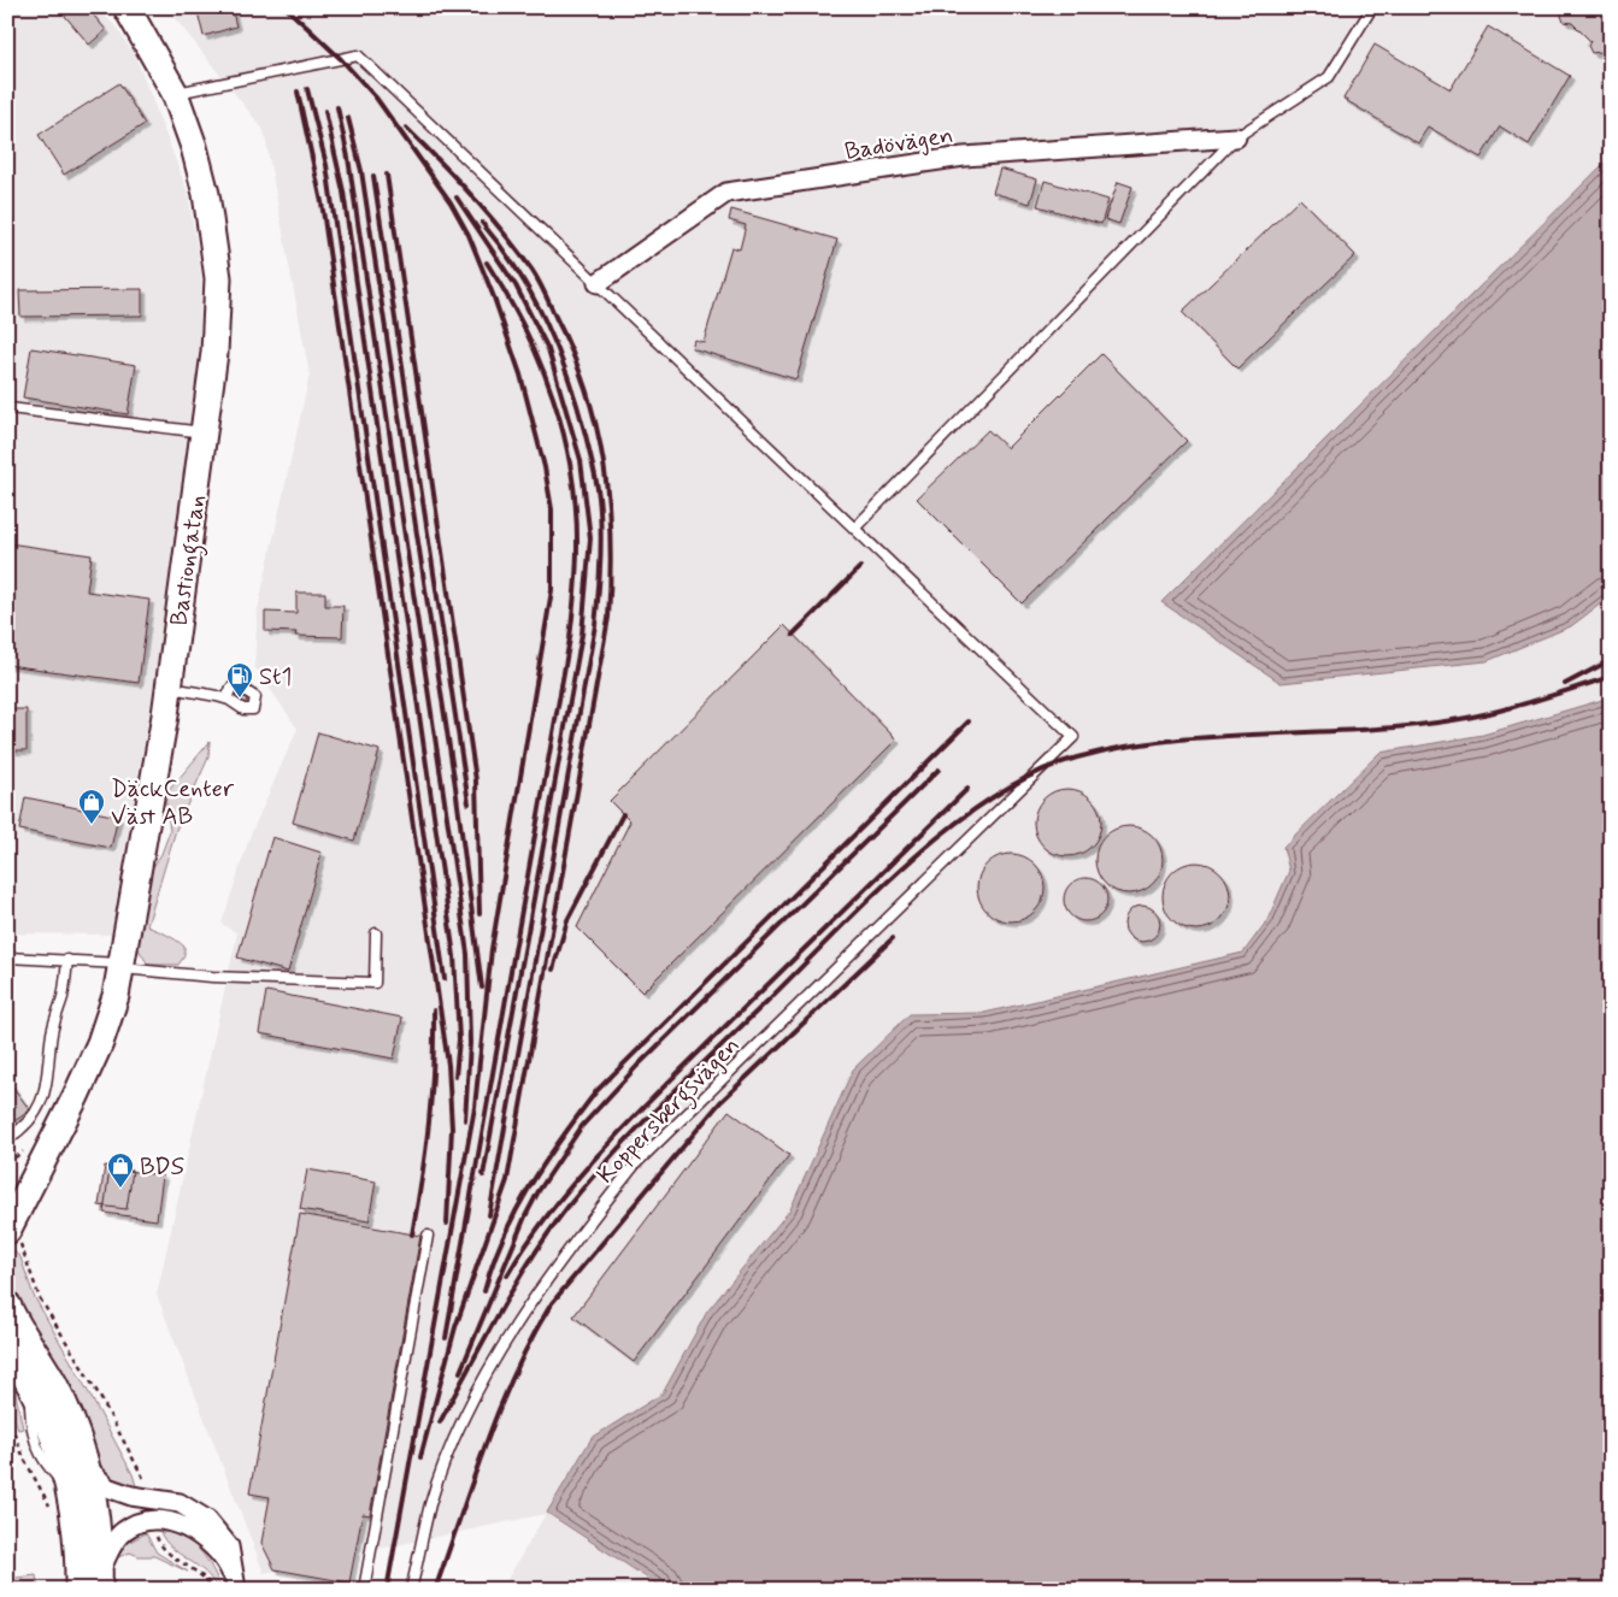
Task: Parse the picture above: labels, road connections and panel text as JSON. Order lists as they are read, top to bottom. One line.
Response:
{"streets":{"main road":["Bastiongatan"],"street":["Badövägen"],"lane":["Koppersbergsvägen"]},"places":{"fuel station":["St1"],"shop":["DäckCenter Väst AB","BDS"]}}
